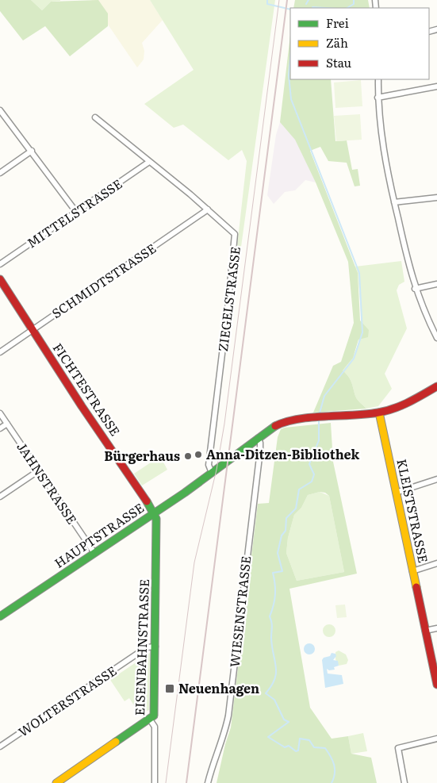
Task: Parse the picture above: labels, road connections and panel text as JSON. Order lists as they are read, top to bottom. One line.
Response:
{"streets":{"street":["MITTELSTRASSE","SCHMIDTSTRASSE","ZIEGELSTRASSE","FICHTESTRASSE","JAHNSTRASSE","KLEISTSTRASSE","HAUPTSTRASSE","WIESENSTRASSE","EISENBAHNSTRASSE","WOLTERSTRASSE"]},"crossings":[["MITTELSTRASSE","ZIEGELSTRASSE"],["SCHMIDTSTRASSE","ZIEGELSTRASSE"],["SCHMIDTSTRASSE","FICHTESTRASSE"],["ZIEGELSTRASSE","HAUPTSTRASSE"],["FICHTESTRASSE","HAUPTSTRASSE"],["FICHTESTRASSE","EISENBAHNSTRASSE"],["JAHNSTRASSE","HAUPTSTRASSE"],["KLEISTSTRASSE","HAUPTSTRASSE"],["HAUPTSTRASSE","WIESENSTRASSE"],["HAUPTSTRASSE","EISENBAHNSTRASSE"],["EISENBAHNSTRASSE","WOLTERSTRASSE"]],"places":{"other":["Anna-Ditzen-Bibliothek","Bürgerhaus"],"transit":["Neuenhagen"]},"legend":["Frei","Zäh","Stau"]}
